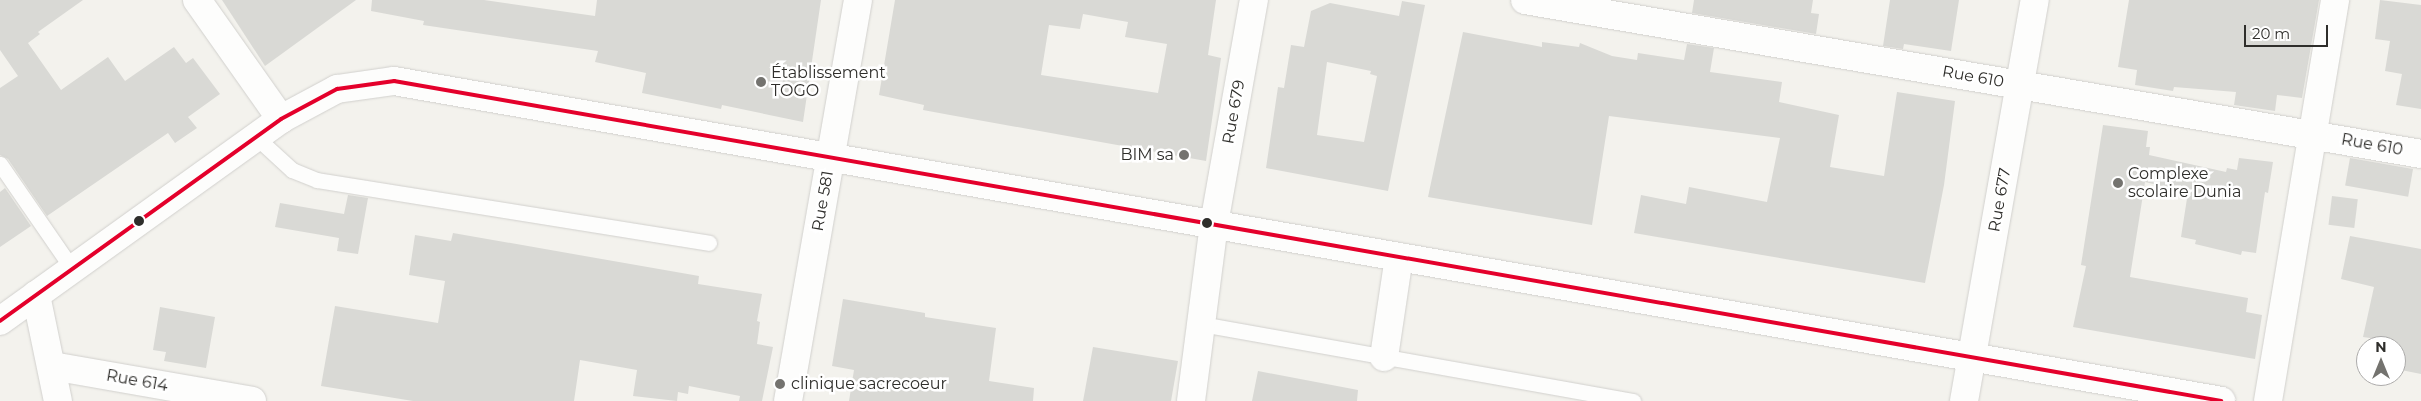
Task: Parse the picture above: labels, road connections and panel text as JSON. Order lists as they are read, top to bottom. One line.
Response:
{"streets":{"street":["Rue 610","Rue 679","Rue 677","Rue 581","Rue 614"]},"crossings":[["Rue 610","Rue 677"]],"places":["Établissement TOGO","BIM sa","Complexe scolaire Dunia","clinique sacrecoeur"],"scale_bar":"20 m","north":"top"}
